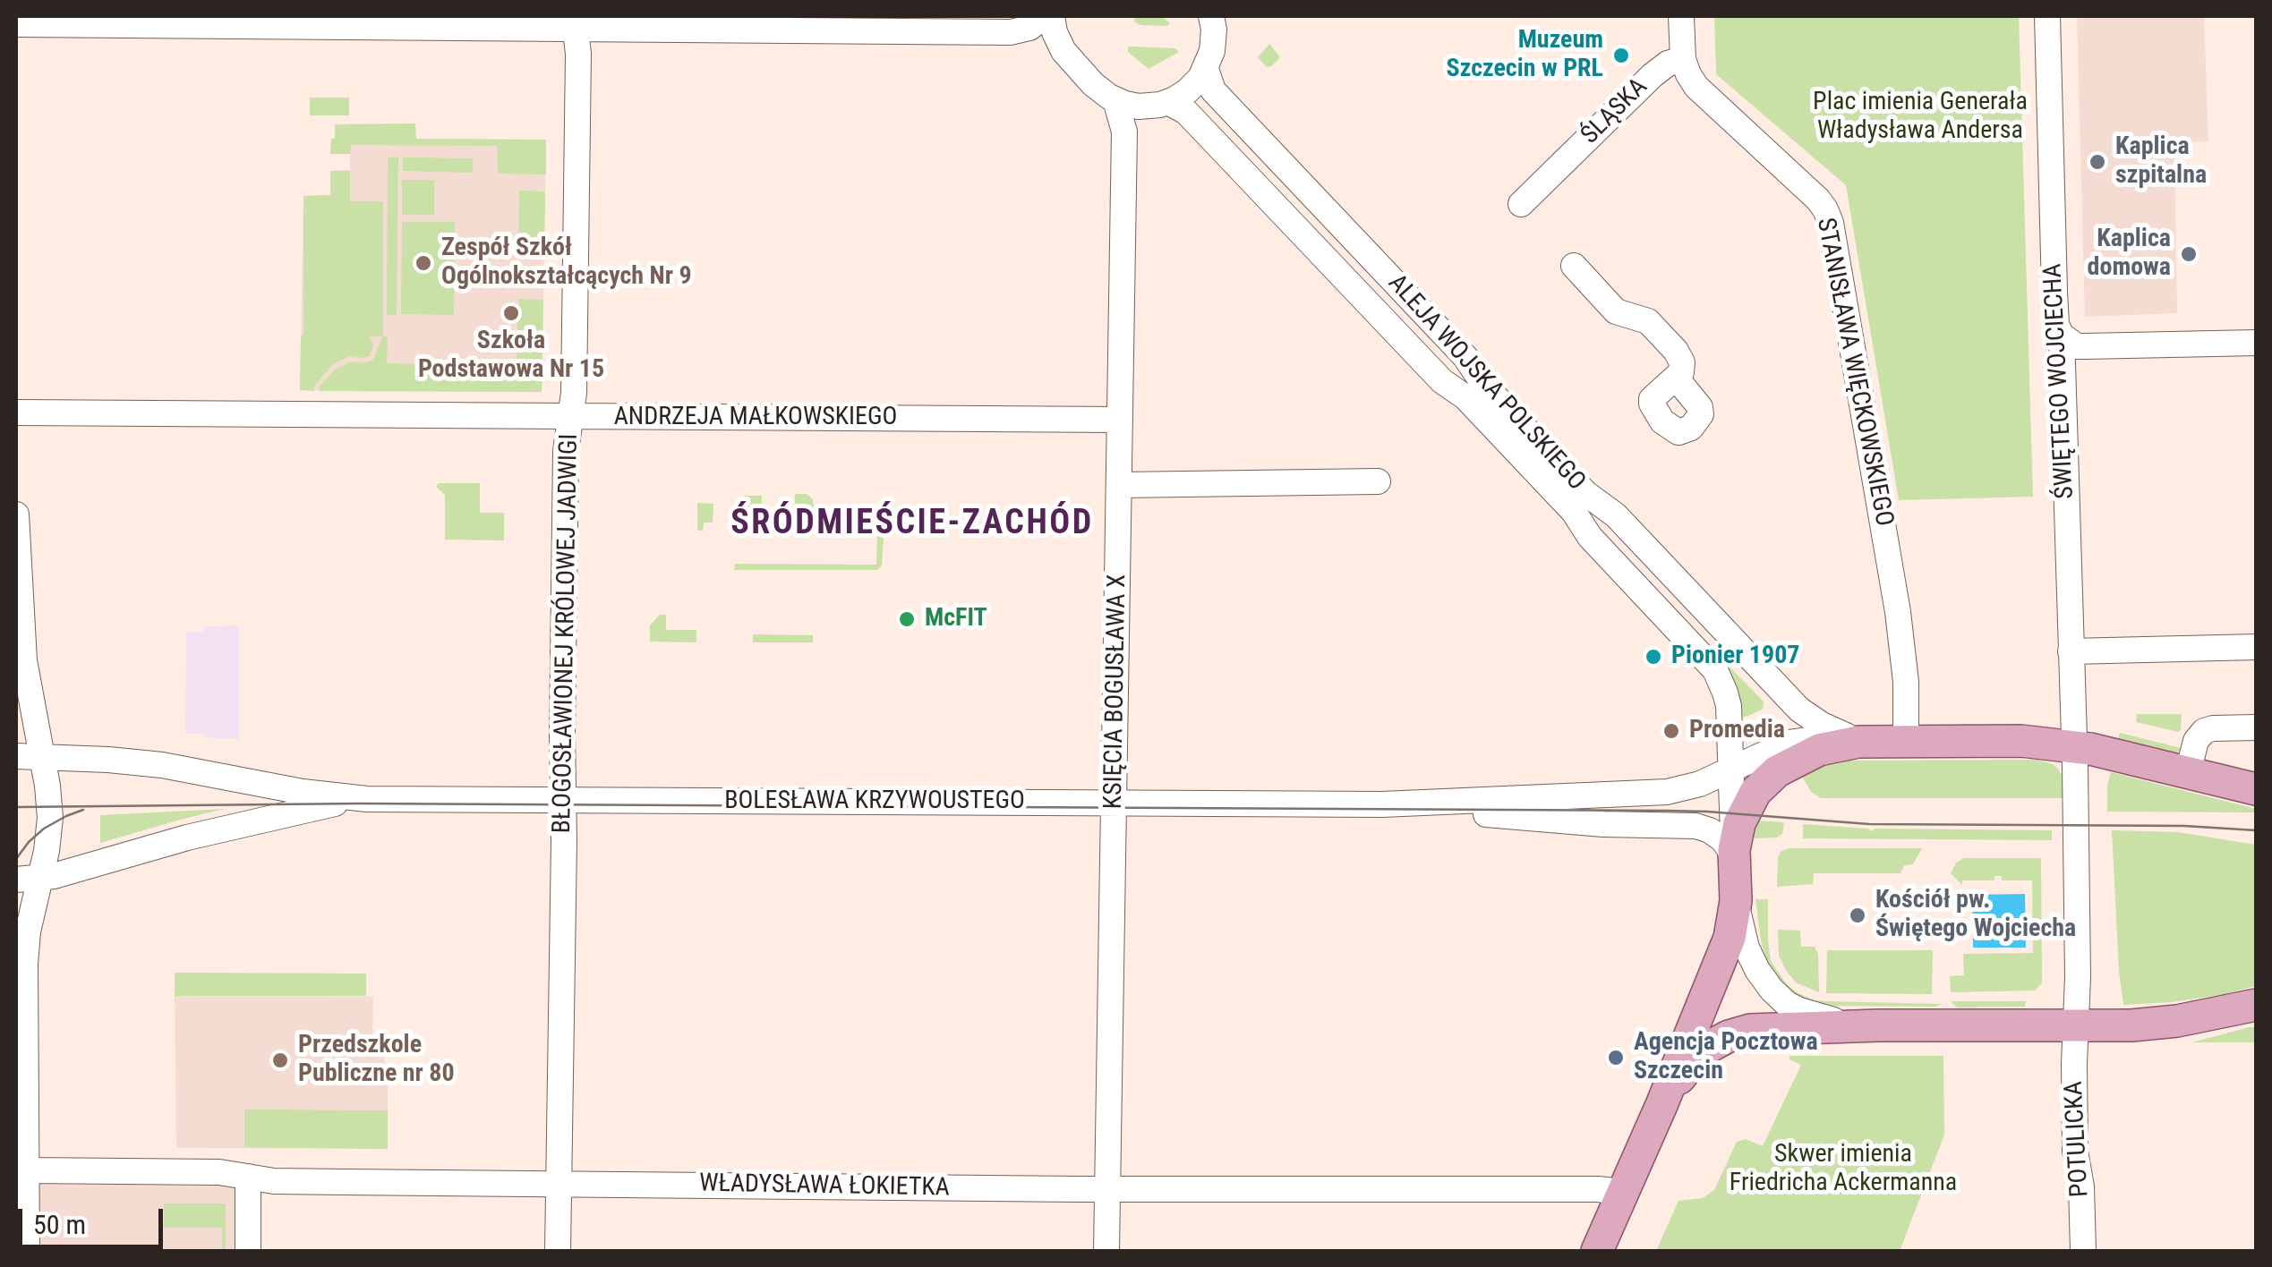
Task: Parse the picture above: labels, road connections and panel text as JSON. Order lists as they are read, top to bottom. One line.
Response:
{"streets":{"street":["ŚLĄSKA","STANISŁAWA WIĘCKOWSKIEGO","ŚWIĘTEGO WOJCIECHA","ALEJA WOJSKA POLSKIEGO","ANDRZEJA MAŁKOWSKIEGO","BŁOGOSŁAWIONEJ KRÓLOWEJ JADWIGI","KSIĘCIA BOGUSŁAWA X","BOLESŁAWA KRZYWOUSTEGO","POTULICKA","WŁADYSŁAWA ŁOKIETKA"]},"crossings":[["ŚLĄSKA","STANISŁAWA WIĘCKOWSKIEGO"],["ŚWIĘTEGO WOJCIECHA","POTULICKA"],["ALEJA WOJSKA POLSKIEGO","BOLESŁAWA KRZYWOUSTEGO"],["ANDRZEJA MAŁKOWSKIEGO","BŁOGOSŁAWIONEJ KRÓLOWEJ JADWIGI"],["ANDRZEJA MAŁKOWSKIEGO","KSIĘCIA BOGUSŁAWA X"],["BŁOGOSŁAWIONEJ KRÓLOWEJ JADWIGI","BOLESŁAWA KRZYWOUSTEGO"],["BŁOGOSŁAWIONEJ KRÓLOWEJ JADWIGI","WŁADYSŁAWA ŁOKIETKA"],["KSIĘCIA BOGUSŁAWA X","BOLESŁAWA KRZYWOUSTEGO"],["KSIĘCIA BOGUSŁAWA X","WŁADYSŁAWA ŁOKIETKA"]],"districts":["ŚRÓDMIEŚCIE-ZACHÓD"],"parks":["Plac imienia Generała Władysława Andersa","Skwer imienia Friedricha Ackermanna"],"places":["Muzeum Szczecin w PRL","Kaplica szpitalna","Kaplica domowa","Zespół Szkół Ogólnokształcących Nr 9","Szkoła Podstawowa Nr 15","McFIT","Pionier 1907","Promedia","Kościół pw. Świętego Wojciecha","Agencja Pocztowa Szczecin","Przedszkole Publiczne nr 80"],"scale_bar":"50 m"}
